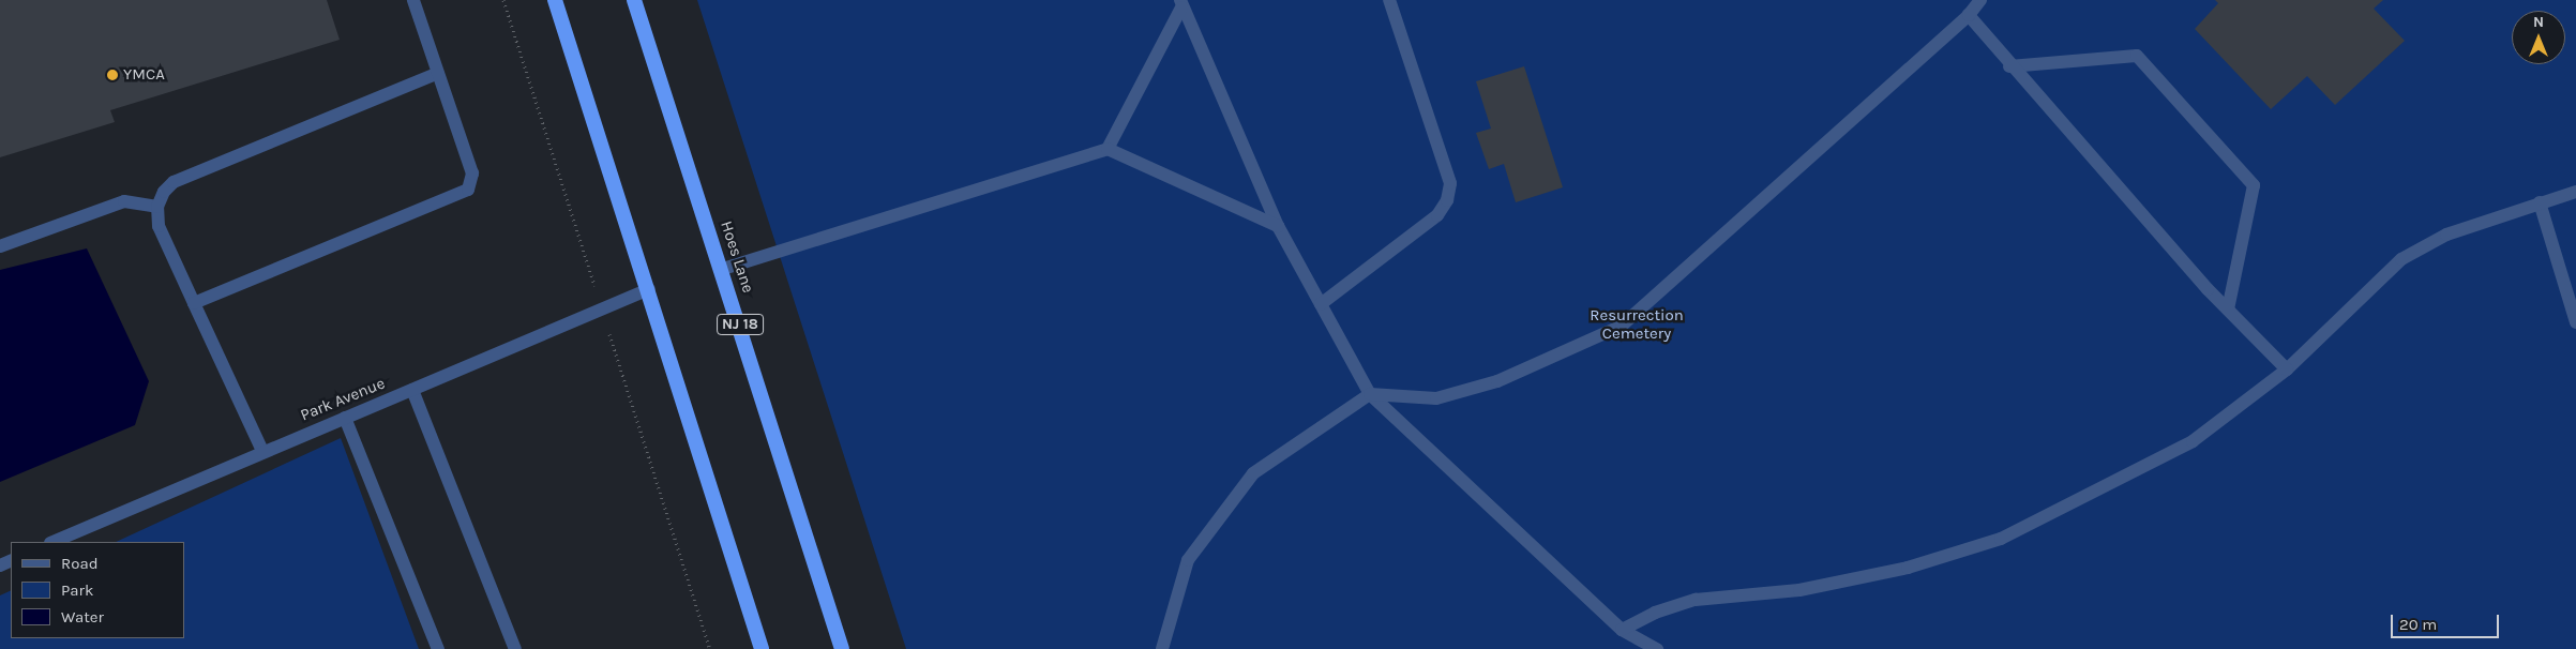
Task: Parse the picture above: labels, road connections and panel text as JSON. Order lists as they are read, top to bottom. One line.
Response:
{"streets":{"highway":["Hoes Lane","NJ 18"],"street":["Park Avenue"]},"parks":["Resurrection Cemetery"],"places":["YMCA"],"legend":["Road","Park","Water"],"scale_bar":"20 m","north":"top"}
